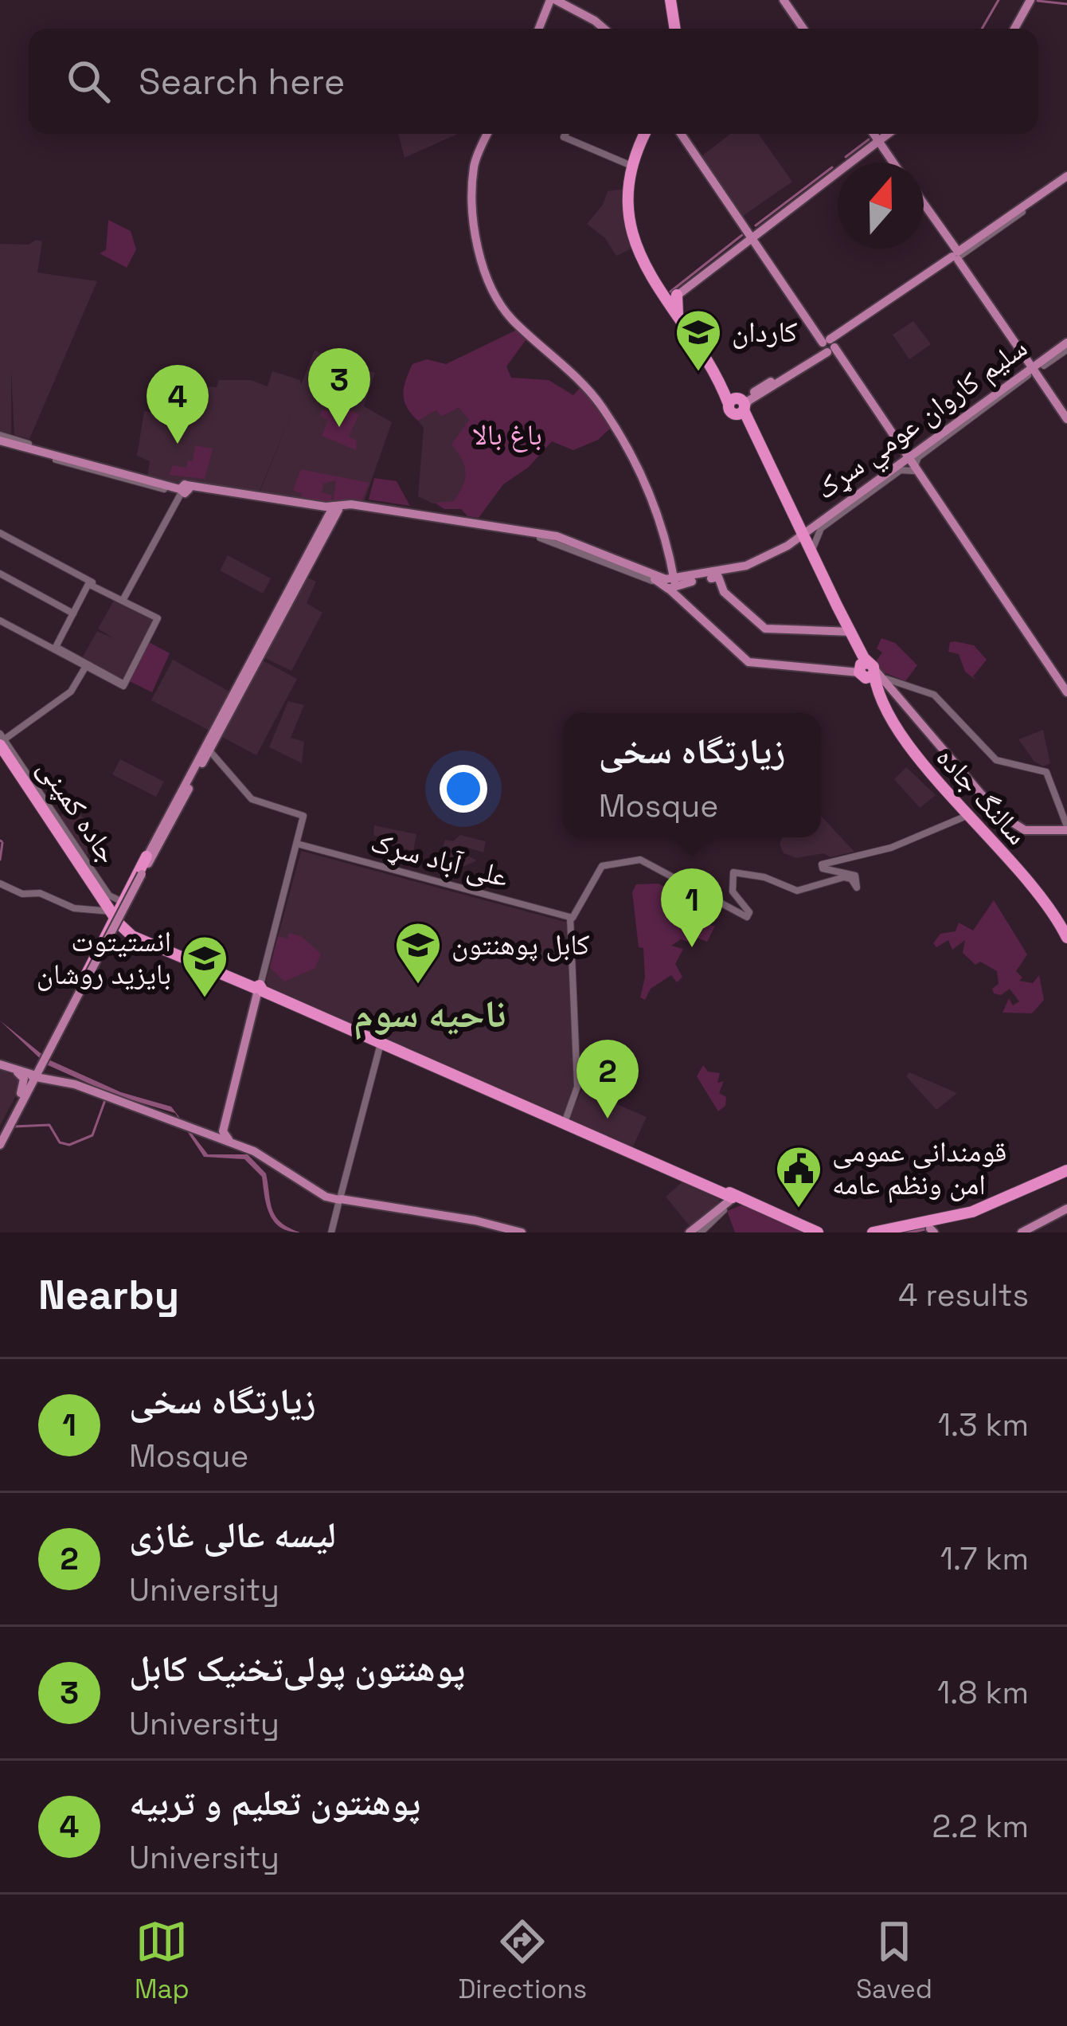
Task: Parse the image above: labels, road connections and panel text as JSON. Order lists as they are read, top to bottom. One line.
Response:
{"streets":{"highway":["سالنگ جاده","جاده کمپنی"],"main road":["سلیم کاروان عومي سړک"],"street":["علی آباد سړک"]},"crossings":[["سلیم کاروان عومي سړک","سالنگ جاده"]],"districts":["ناحیه سوم"],"parks":["باغ بالا"],"places":{"school or university":["کاردان","کابل پوهنتون","انستیتوت بایزید روشان"],"public building":["قومندانی عمومی امن ونظم عامه"]},"north":"top","page":{"search":"Search here","pins":["3","4","1","2"],"popup":["زیارتگاه سخی","Mosque"],"heading":["Nearby","4 results"],"list":[{"mark":"1","name":"زیارتگاه سخی","note":"Mosque","value":"1.3 km"},{"mark":"2","name":"لیسه عالی غازی","note":"University","value":"1.7 km"},{"mark":"3","name":"پوهنتون پولی‌تخنیک کابل","note":"University","value":"1.8 km"},{"mark":"4","name":"پوهنتون تعلیم و تربیه","note":"University","value":"2.2 km"}],"nav":["Map","Directions","Saved"]}}
